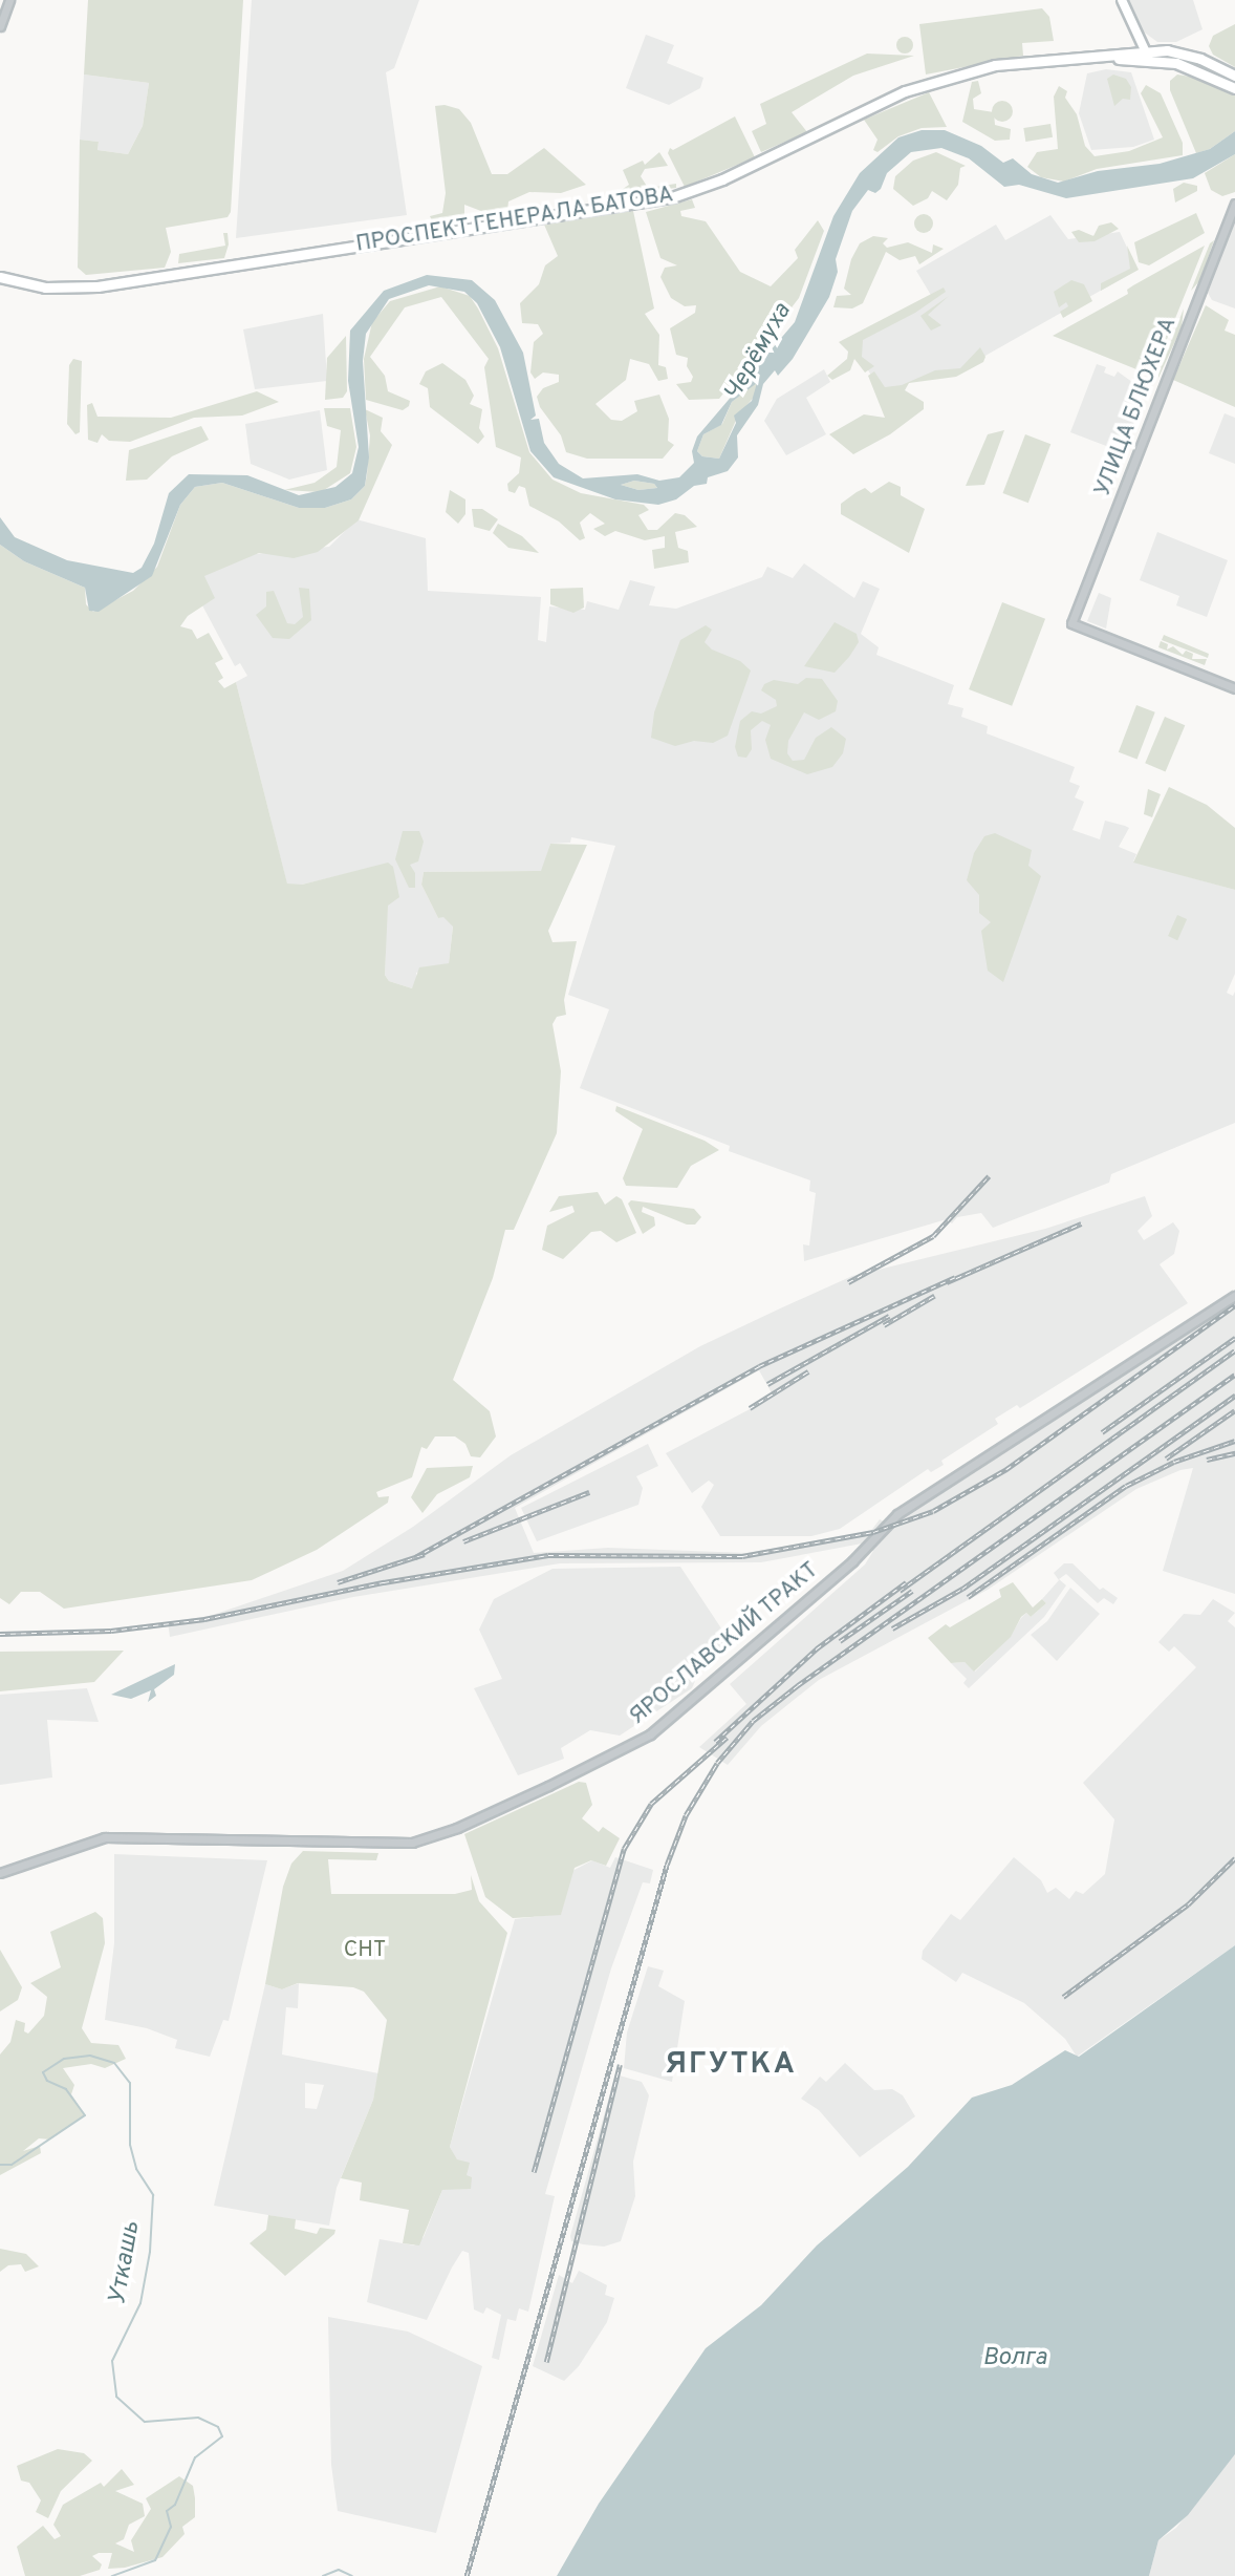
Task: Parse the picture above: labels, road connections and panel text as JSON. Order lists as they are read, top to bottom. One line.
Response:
{"streets":{"main road":["ПРОСПЕКТ ГЕНЕРАЛА БАТОВА"],"street":["УЛИЦА БЛЮХЕРА","ЯРОСЛАВСКИЙ ТРАКТ"]},"districts":["ЯГУТКА"],"water":["Черёмуха","Уткашь","Волга"],"parks":["СНТ"]}
